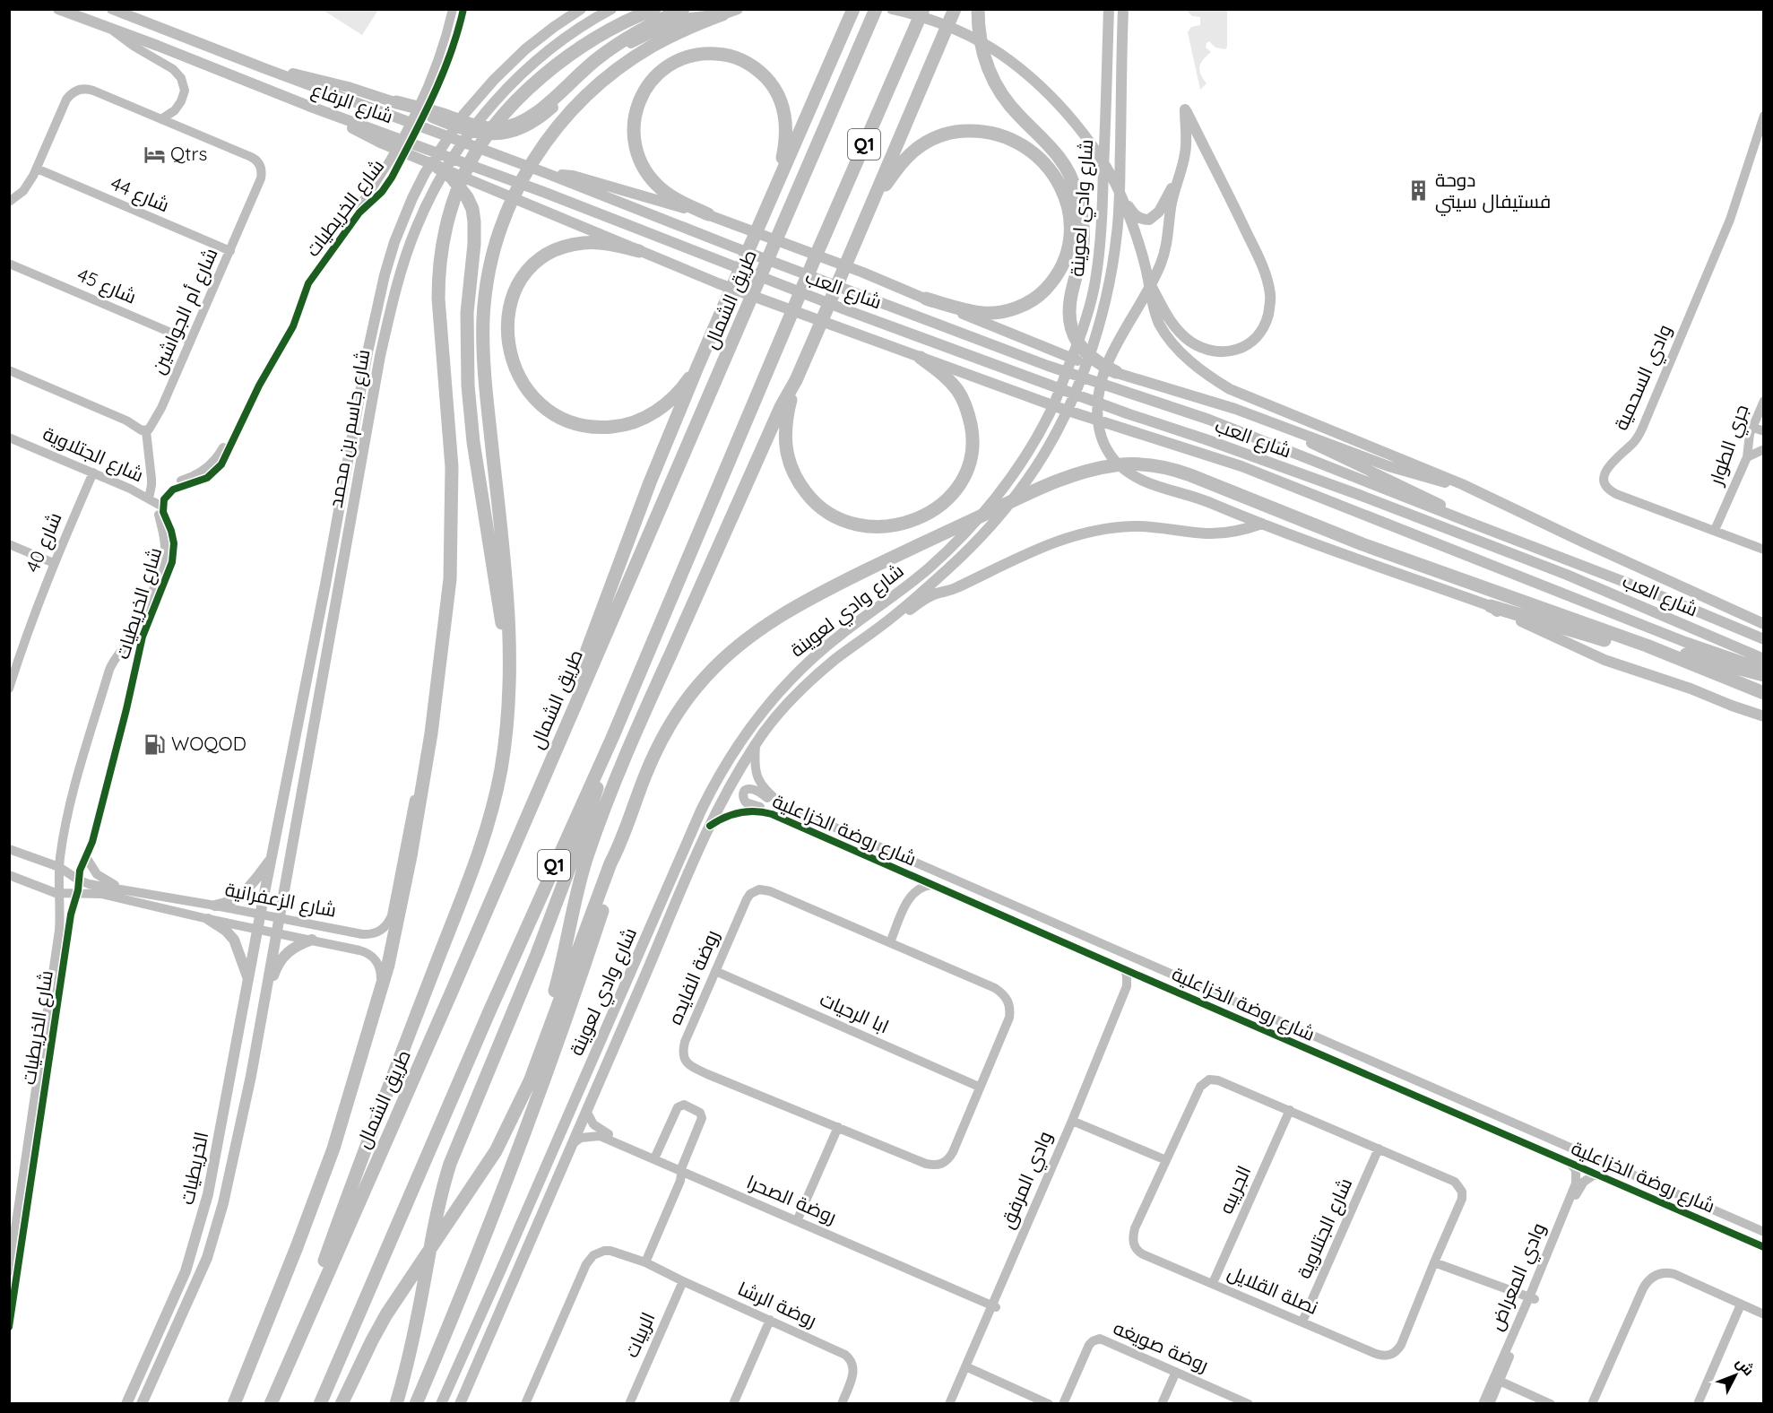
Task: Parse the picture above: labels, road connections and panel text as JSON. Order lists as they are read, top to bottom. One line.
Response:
{"streets":{"highway":["Q1","طريق الشمال"],"main road":["شارع الرفاع","شارع وادي لعوينة","شارع العب","شارع جاسم بن محمد","الخريطيات"],"street":["شارع 44","شارع الخريطيات","شارع 45","شارع أم الجواشين","وادي السحمية","جري الطوار","شارع الجتلاوية","شارع 40","شارع روضة الخزاعلية","شارع الزعفرانية","روضة الفايده","ابا الرحيات","وادي المرفق","الجريبه","روضة الصحرا","وادي المعراض","نصلة القلايل","روضة الرشا","الربيات","روضة صويغه"]},"crossings":[["شارع الرفاع","شارع العب"],["شارع 44","شارع أم الجواشين"],["شارع الخريطيات","شارع الجتلاوية"],["شارع الخريطيات","شارع الزعفرانية"],["شارع وادي لعوينة","شارع روضة الخزاعلية"],["شارع وادي لعوينة","روضة الصحرا"],["شارع 45","شارع أم الجواشين"],["وادي السحمية","جري الطوار"],["شارع جاسم بن محمد","شارع الزعفرانية"],["شارع جاسم بن محمد","الخريطيات"],["شارع الجتلاوية","شارع 40"],["شارع الجتلاوية","نصلة القلايل"],["شارع روضة الخزاعلية","وادي المرفق"],["شارع روضة الخزاعلية","وادي المعراض"],["شارع الزعفرانية","الخريطيات"],["روضة الفايده","ابا الرحيات"],["وادي المرفق","روضة الصحرا"],["الجريبه","نصلة القلايل"],["روضة الرشا","الربيات"]],"places":{"hotel":["Qtrs"],"building":["دوحة فستيفال سيتي"],"fuel station":["WOQOD"]},"north":"top right"}
